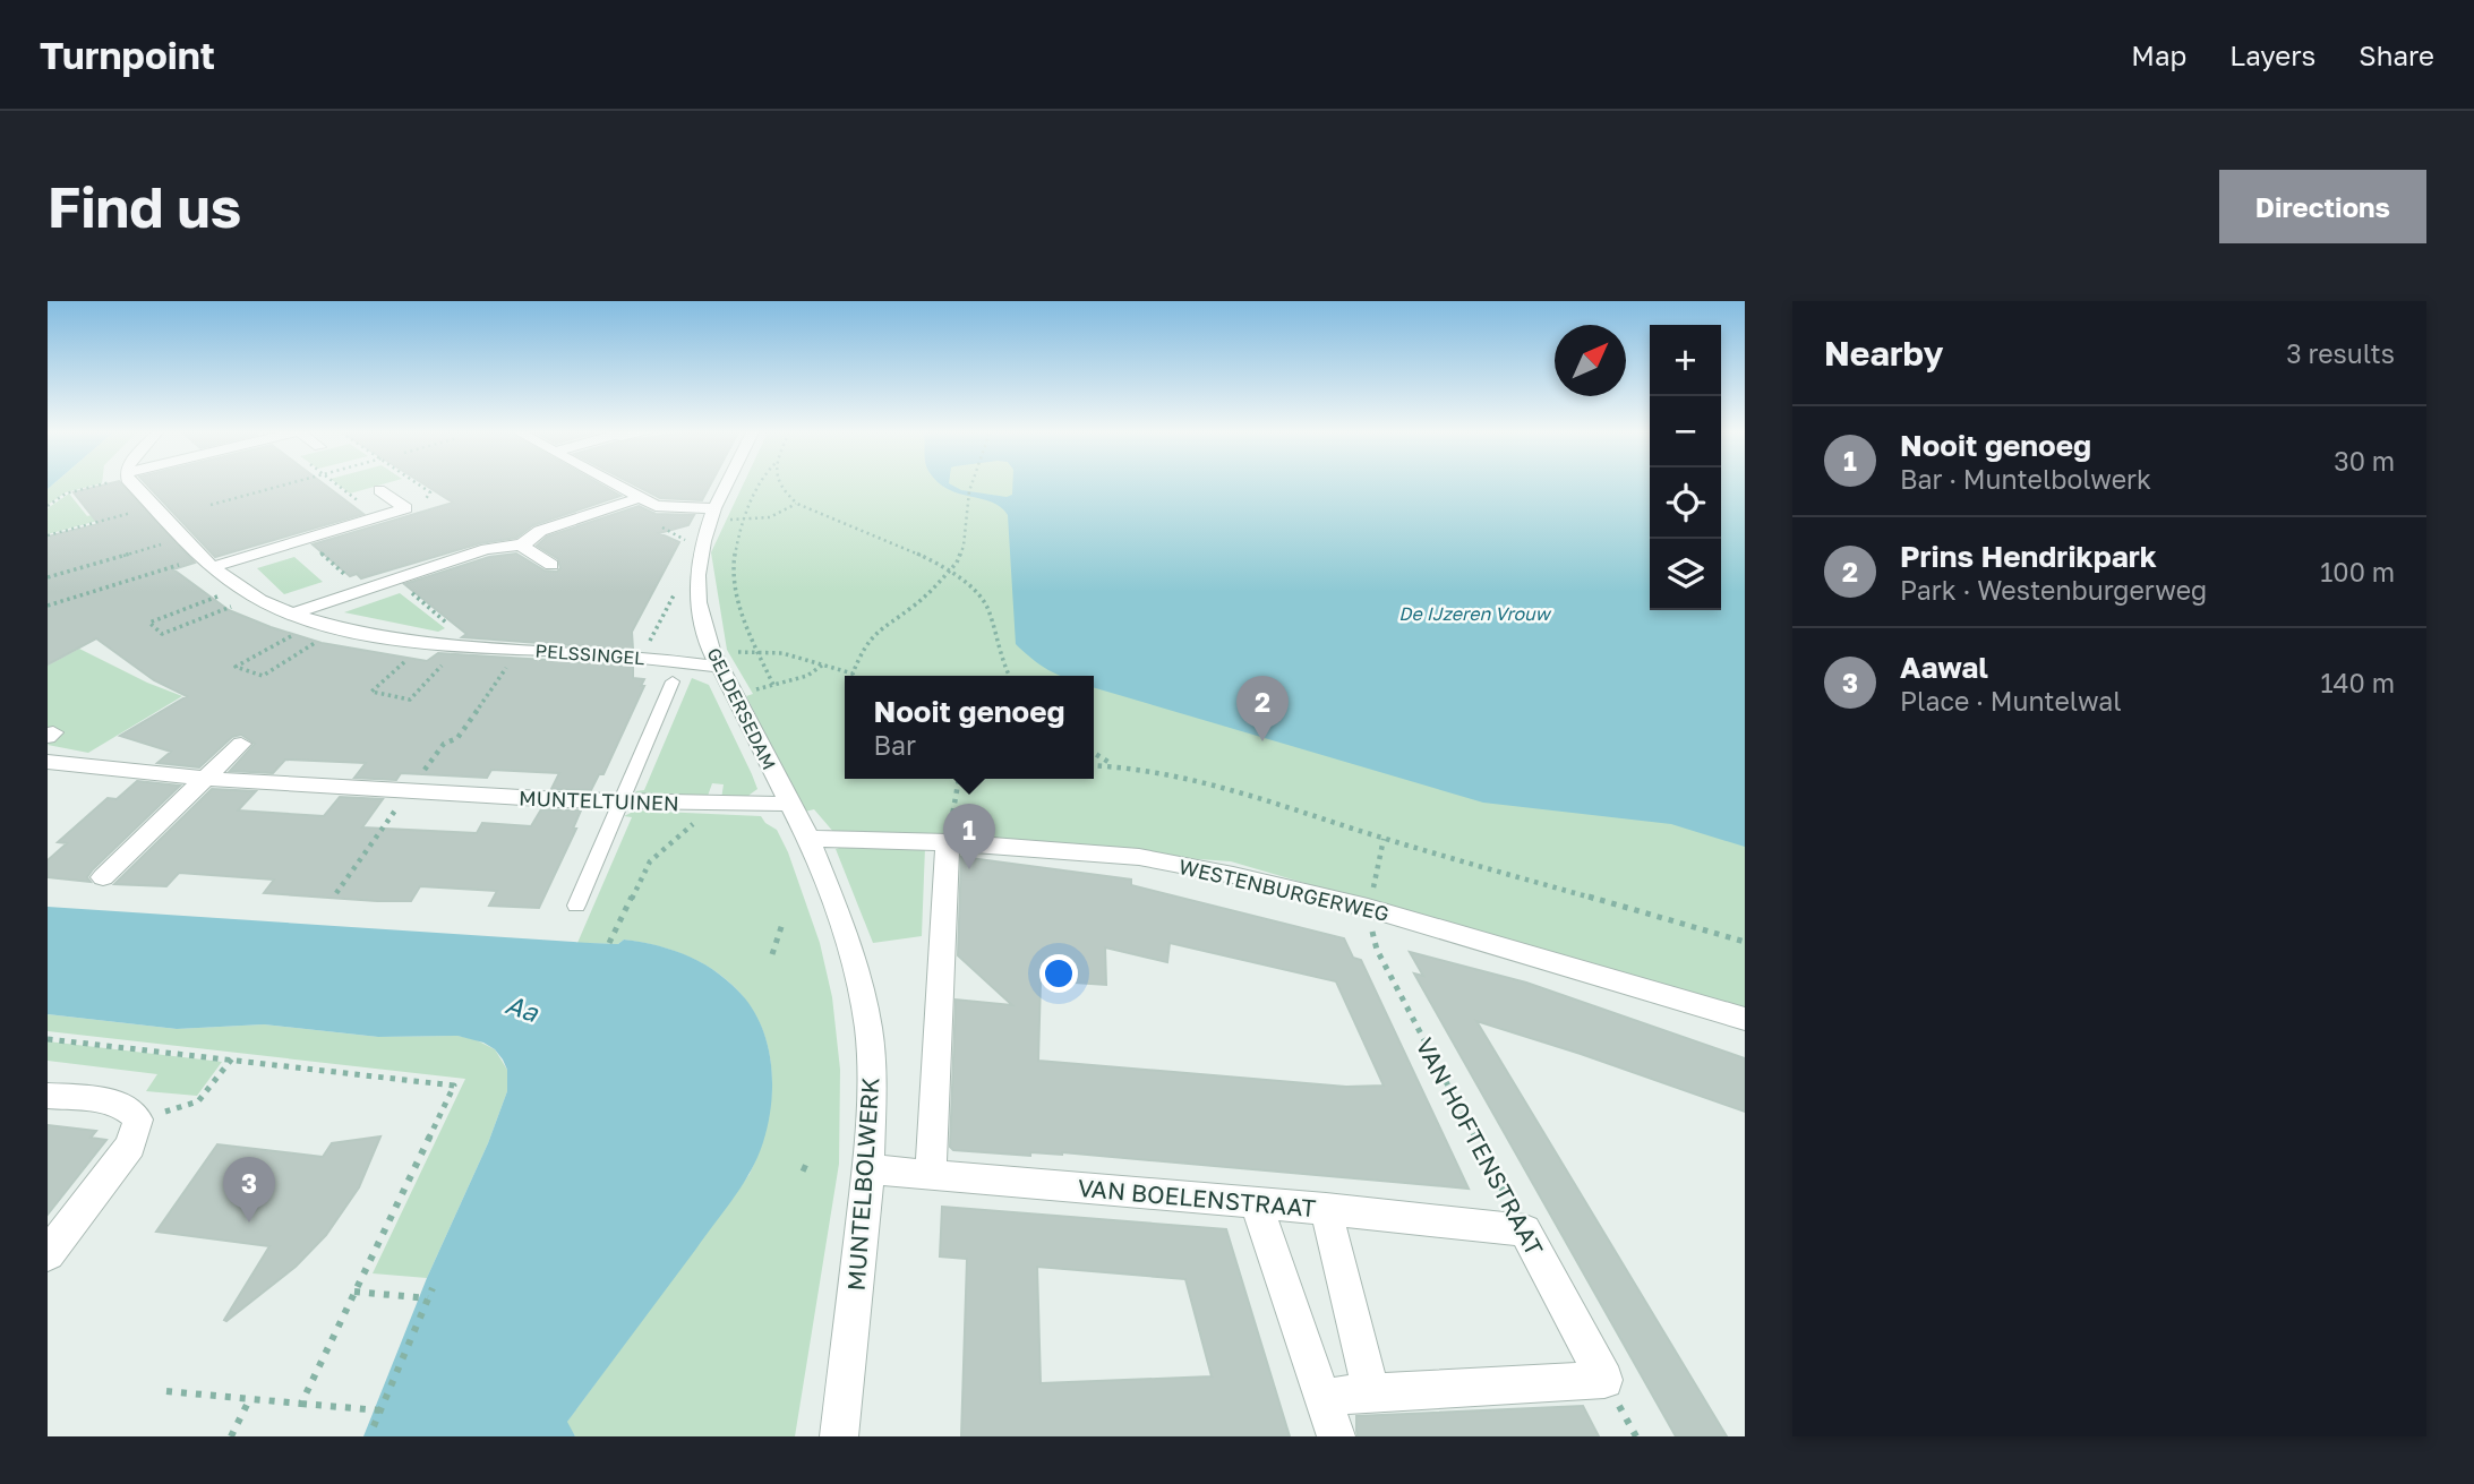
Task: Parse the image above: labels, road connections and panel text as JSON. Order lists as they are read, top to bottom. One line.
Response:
{"streets":{"street":["PELSSINGEL","GELDERSEDAM","MUNTELTUINEN","WESTENBURGERWEG","VAN HOFTENSTRAAT","MUNTELBOLWERK","VAN BOELENSTRAAT"]},"crossings":[["PELSSINGEL","GELDERSEDAM"],["GELDERSEDAM","MUNTELTUINEN"],["GELDERSEDAM","MUNTELBOLWERK"],["MUNTELTUINEN","MUNTELBOLWERK"],["WESTENBURGERWEG","VAN HOFTENSTRAAT"],["WESTENBURGERWEG","MUNTELBOLWERK"],["VAN HOFTENSTRAAT","VAN BOELENSTRAAT"],["MUNTELBOLWERK","VAN BOELENSTRAAT"]],"water":["De IJzeren Vrouw","Aa"],"north":"top right","page":{"header":"Turnpoint","nav":["Map","Layers","Share"],"buttons":"Directions","title":"Find us","heading":["Nearby","3 results"],"map_buttons":["+","−"],"list":[{"mark":"1","name":"Nooit genoeg","note":"Bar · Muntelbolwerk","value":"30 m"},{"mark":"2","name":"Prins Hendrikpark","note":"Park · Westenburgerweg","value":"100 m"},{"mark":"3","name":"Aawal","note":"Place · Muntelwal","value":"140 m"}],"popup":["Nooit genoeg","Bar"],"pins":["2","1","3"]}}
